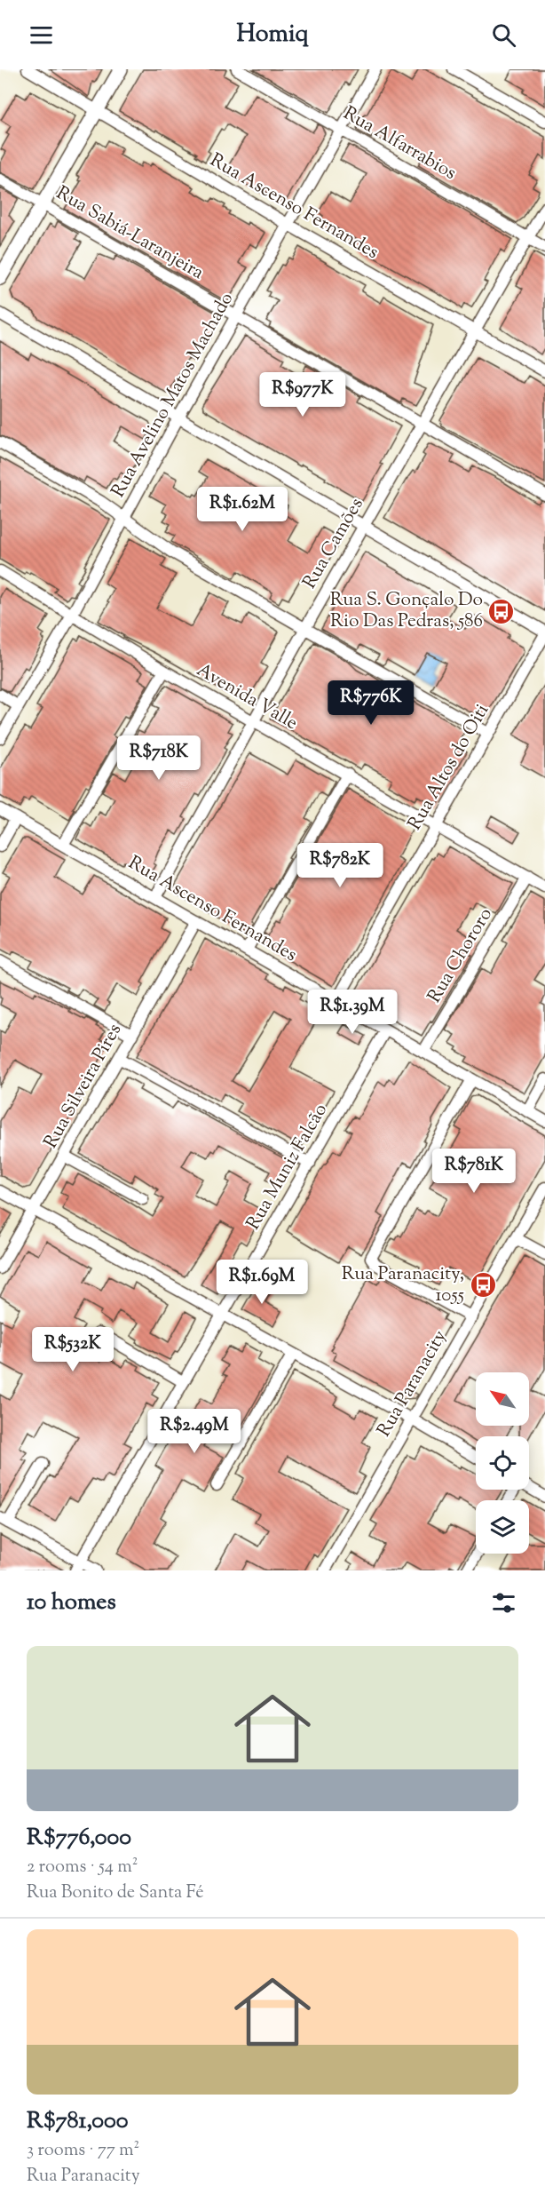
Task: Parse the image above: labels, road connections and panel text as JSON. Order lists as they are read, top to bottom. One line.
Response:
{"streets":{"street":["Rua Alfarrabios","Rua Ascenso Fernandes","Rua Sabiá-Laranjeira","Rua Avelino Matos Machado","Rua Camões","Avenida Valle","Rua Altos do Oiti","Rua Chororo","Rua Silveira Pires","Rua Muniz Falcão","Rua Paranacity"]},"crossings":[["Rua Alfarrabios","Rua Avelino Matos Machado"],["Rua Alfarrabios","Rua Camões"],["Rua Ascenso Fernandes","Rua Avelino Matos Machado"],["Rua Ascenso Fernandes","Rua Camões"],["Rua Ascenso Fernandes","Rua Altos do Oiti"],["Rua Ascenso Fernandes","Rua Chororo"],["Rua Ascenso Fernandes","Rua Silveira Pires"],["Rua Ascenso Fernandes","Rua Muniz Falcão"],["Rua Sabiá-Laranjeira","Rua Avelino Matos Machado"],["Rua Sabiá-Laranjeira","Rua Camões"],["Rua Avelino Matos Machado","Avenida Valle"],["Rua Camões","Avenida Valle"],["Avenida Valle","Rua Altos do Oiti"],["Avenida Valle","Rua Chororo"]],"places":{"bus stop":["Rua S. Gonçalo Do Rio Das Pedras, 586","Rua Paranacity, 1055"]},"north":"top left","page":{"header":"Homiq","price":["R$977K","R$1.62M","R$776K","R$718K","R$782K","R$1.39M","R$781K","R$1.69M","R$532K","R$2.49M"],"heading":"10 homes","list":[{"name":"R$776,000","note":"2 rooms · 54 m² · Rua Bonito de Santa Fé"},{"name":"R$781,000","note":"3 rooms · 77 m² · Rua Paranacity"}]}}
